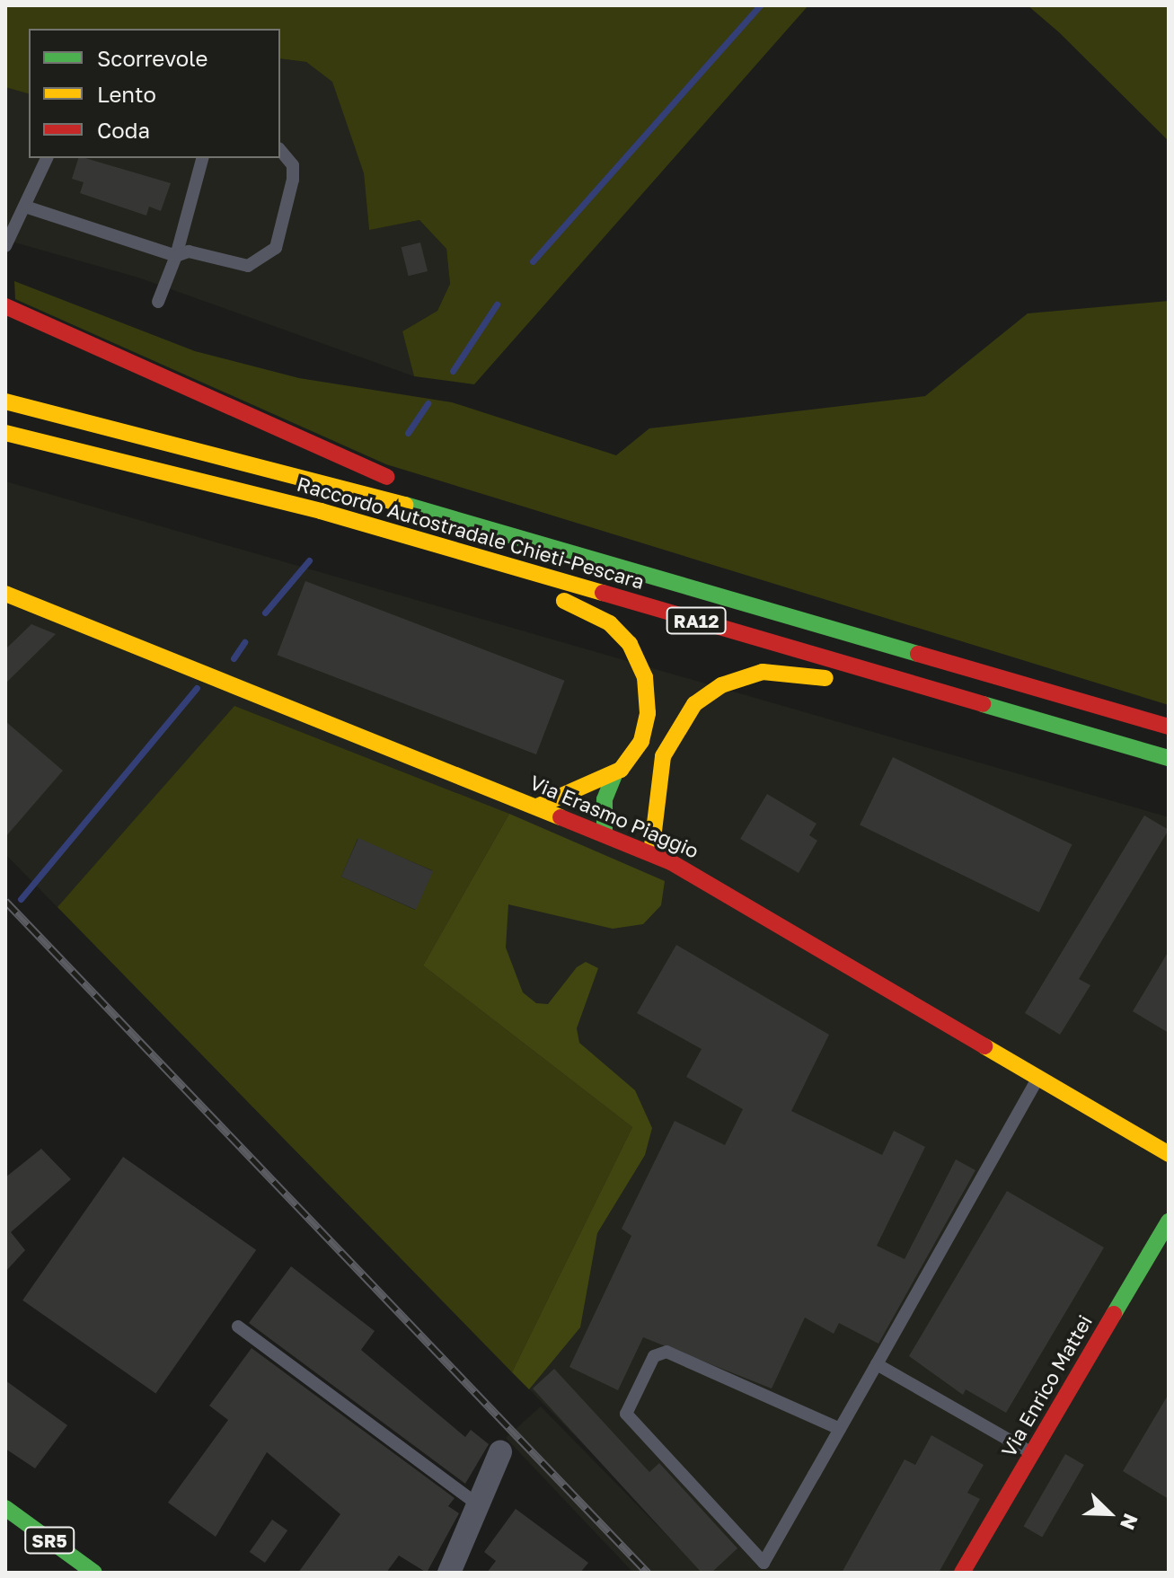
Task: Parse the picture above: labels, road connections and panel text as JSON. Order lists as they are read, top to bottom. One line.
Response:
{"streets":{"main road":["Raccordo Autostradale Chieti-Pescara","RA12","Via Erasmo Piaggio","Via Enrico Mattei","SR5"]},"legend":["Scorrevole","Lento","Coda"],"north":"bottom right"}
